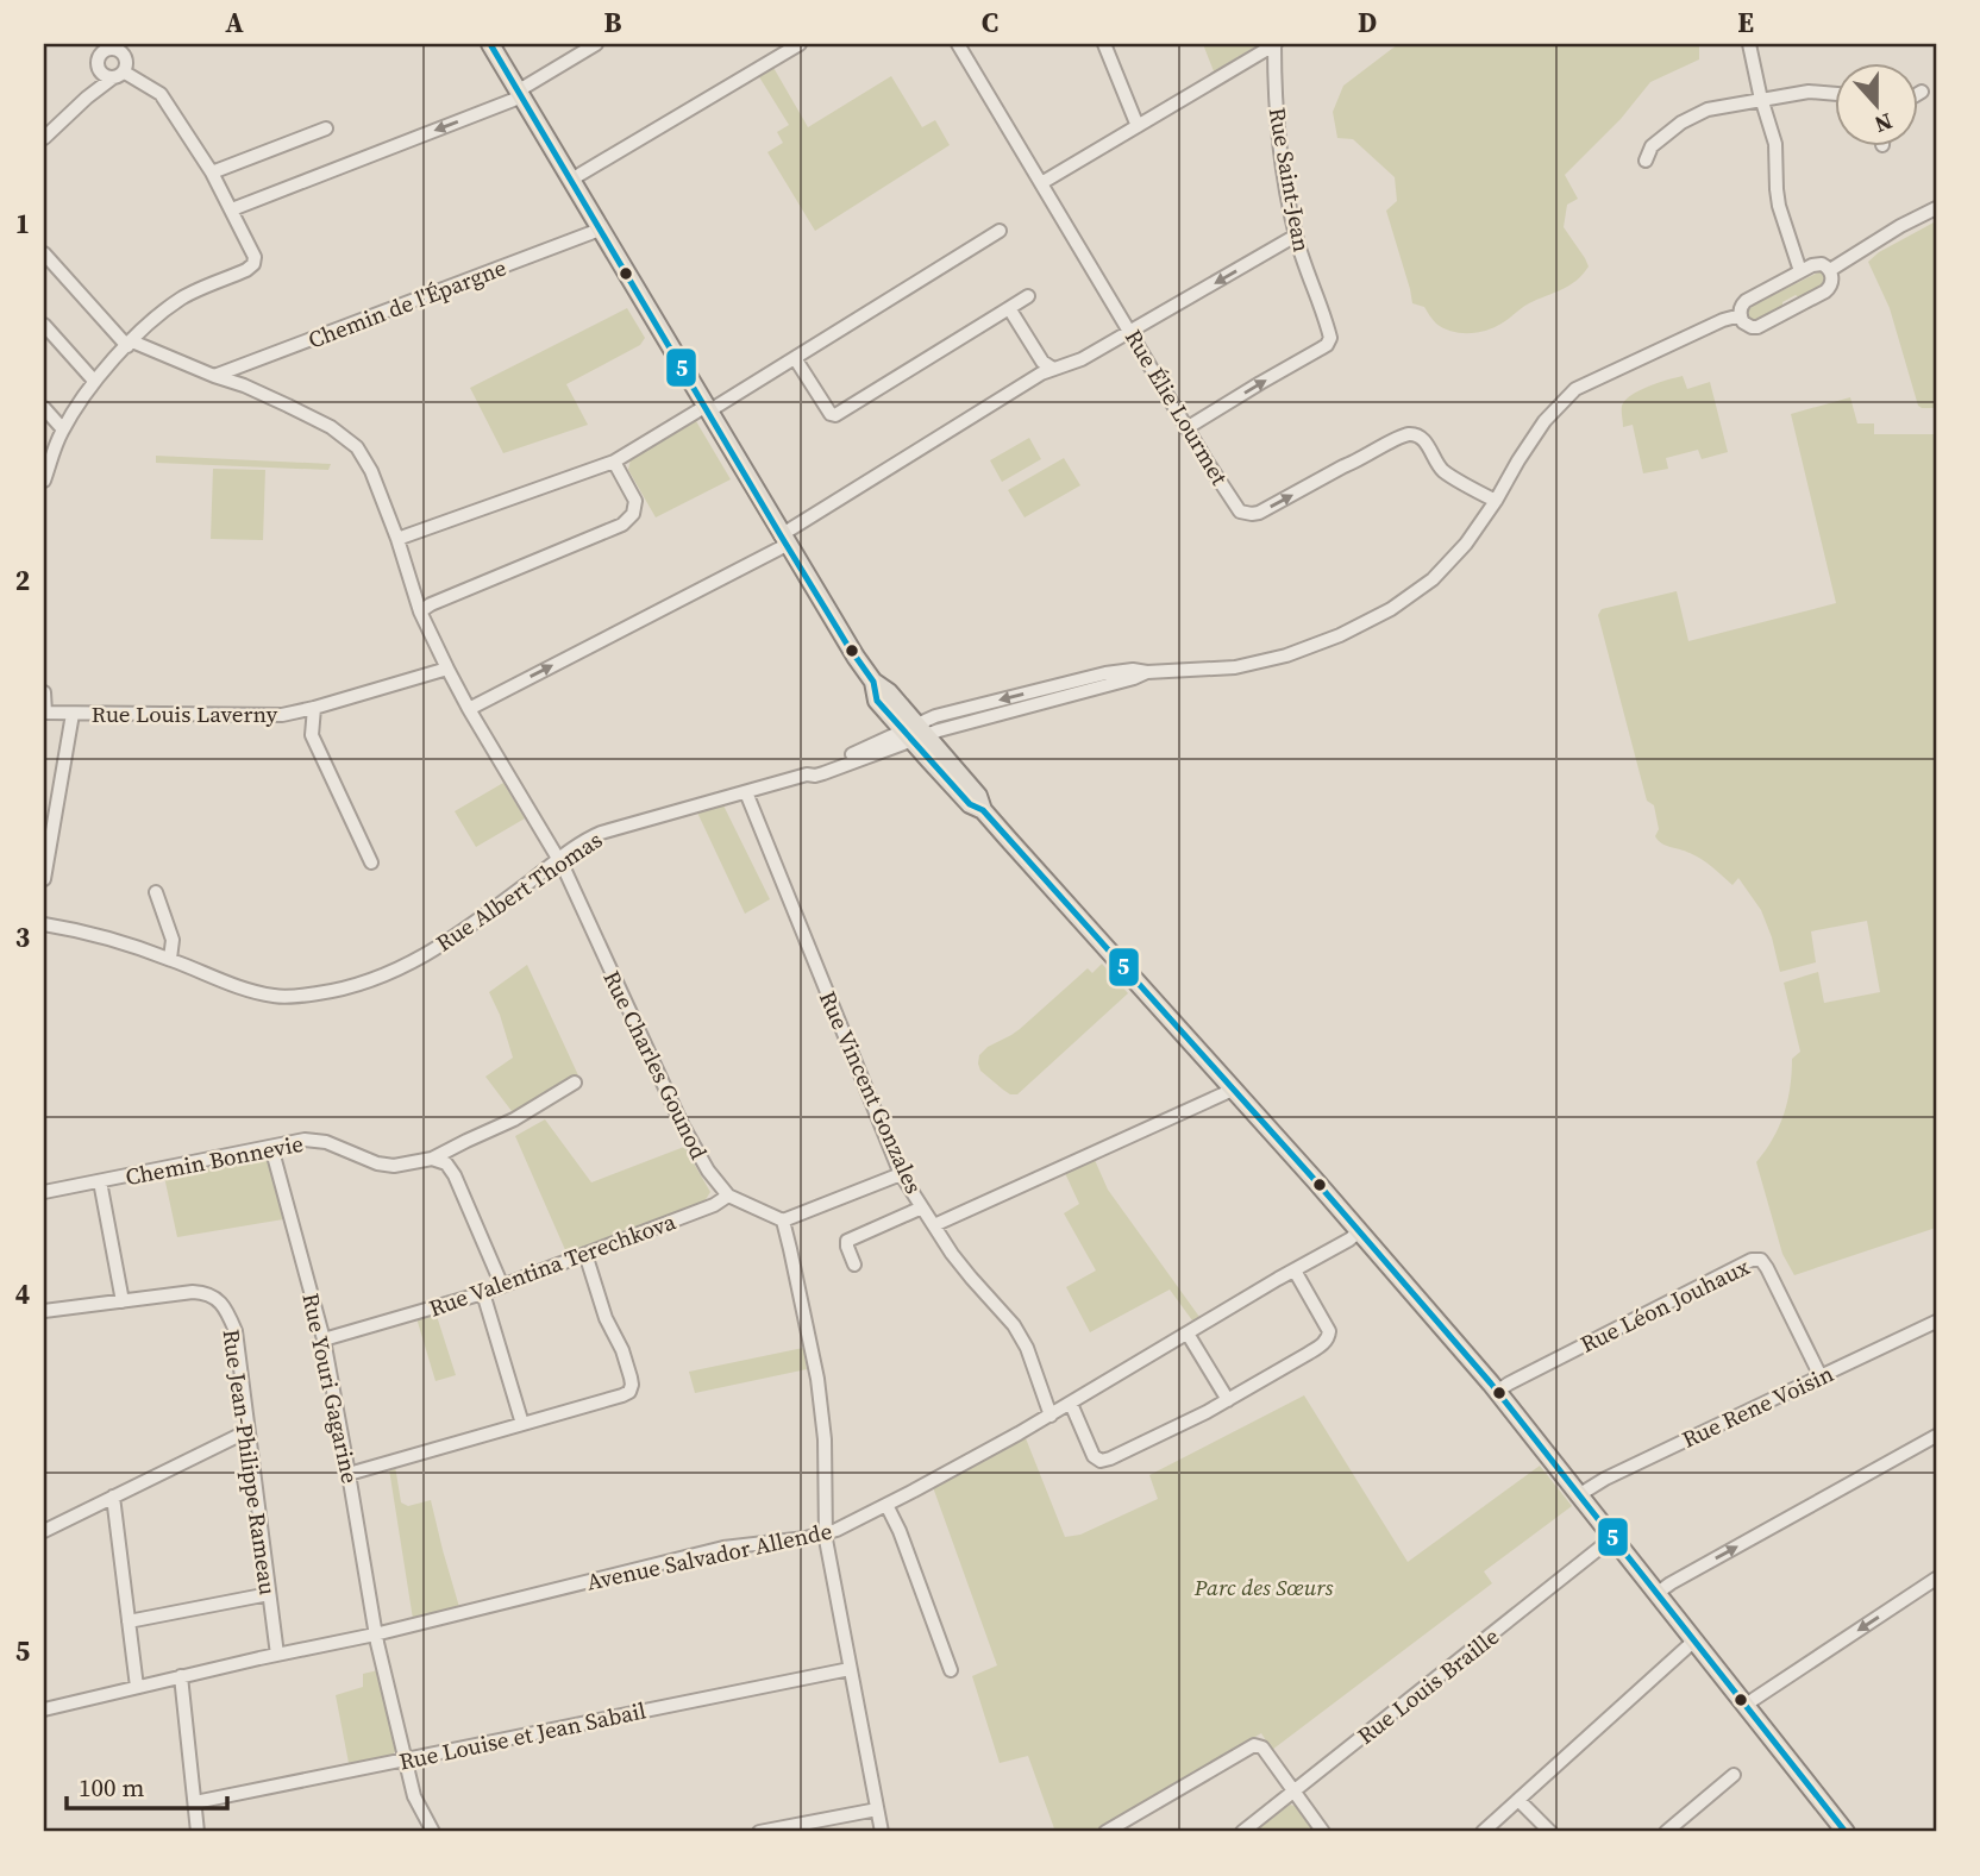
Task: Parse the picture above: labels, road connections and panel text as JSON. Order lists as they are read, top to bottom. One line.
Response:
{"streets":{"street":["Rue Saint-Jean","Chemin de l'Épargne","Rue Élie Lourmet","Rue Louis Laverny","Rue Albert Thomas","Rue Charles Gounod","Rue Vincent Gonzales","Chemin Bonnevie","Rue Valentina Terechkova","Rue Léon Jouhaux","Rue Youri Gagarine","Rue Rene Voisin","Rue Jean-Philippe Rameau","Avenue Salvador Allende","Rue Louis Braille","Rue Louise et Jean Sabail"]},"crossings":[["Rue Saint-Jean","Rue Élie Lourmet"],["Rue Élie Lourmet","Rue Albert Thomas"],["Rue Albert Thomas","Rue Charles Gounod"],["Rue Albert Thomas","Rue Vincent Gonzales"],["Rue Charles Gounod","Rue Valentina Terechkova"],["Rue Vincent Gonzales","Avenue Salvador Allende"],["Chemin Bonnevie","Rue Youri Gagarine"],["Rue Valentina Terechkova","Rue Youri Gagarine"],["Rue Léon Jouhaux","Rue Rene Voisin"],["Rue Youri Gagarine","Avenue Salvador Allende"],["Rue Youri Gagarine","Rue Louise et Jean Sabail"],["Rue Jean-Philippe Rameau","Avenue Salvador Allende"]],"parks":["Parc des Sœurs"],"lines":["transit line 5"],"scale_bar":"100 m","north":"bottom","grid":{"columns":["A","B","C","D","E"],"rows":["1","2","3","4","5"]}}
